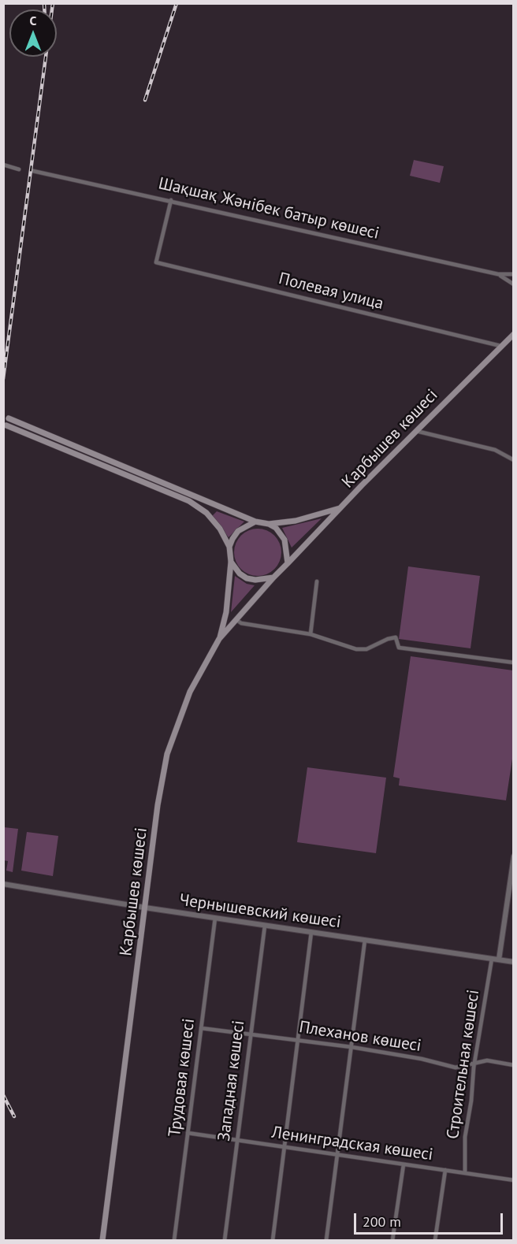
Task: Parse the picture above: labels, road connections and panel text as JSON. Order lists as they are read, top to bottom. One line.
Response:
{"streets":{"main road":["Карбышев көшесі"],"street":["Шақшақ Жәнібек батыр көшесі","Полевая улица","Чернышевский көшесі","Плеханов көшесі","Строительная көшесі","Трудовая көшесі","Западная көшесі","Ленинградская көшесі"]},"crossings":[["Шақшақ Жәнібек батыр көшесі","Полевая улица"],["Полевая улица","Карбышев көшесі"],["Карбышев көшесі","Чернышевский көшесі"],["Чернышевский көшесі","Строительная көшесі"],["Чернышевский көшесі","Трудовая көшесі"],["Чернышевский көшесі","Западная көшесі"],["Плеханов көшесі","Строительная көшесі"],["Плеханов көшесі","Трудовая көшесі"],["Плеханов көшесі","Западная көшесі"],["Строительная көшесі","Ленинградская көшесі"],["Трудовая көшесі","Ленинградская көшесі"],["Западная көшесі","Ленинградская көшесі"]],"scale_bar":"200 m","north":"top"}
